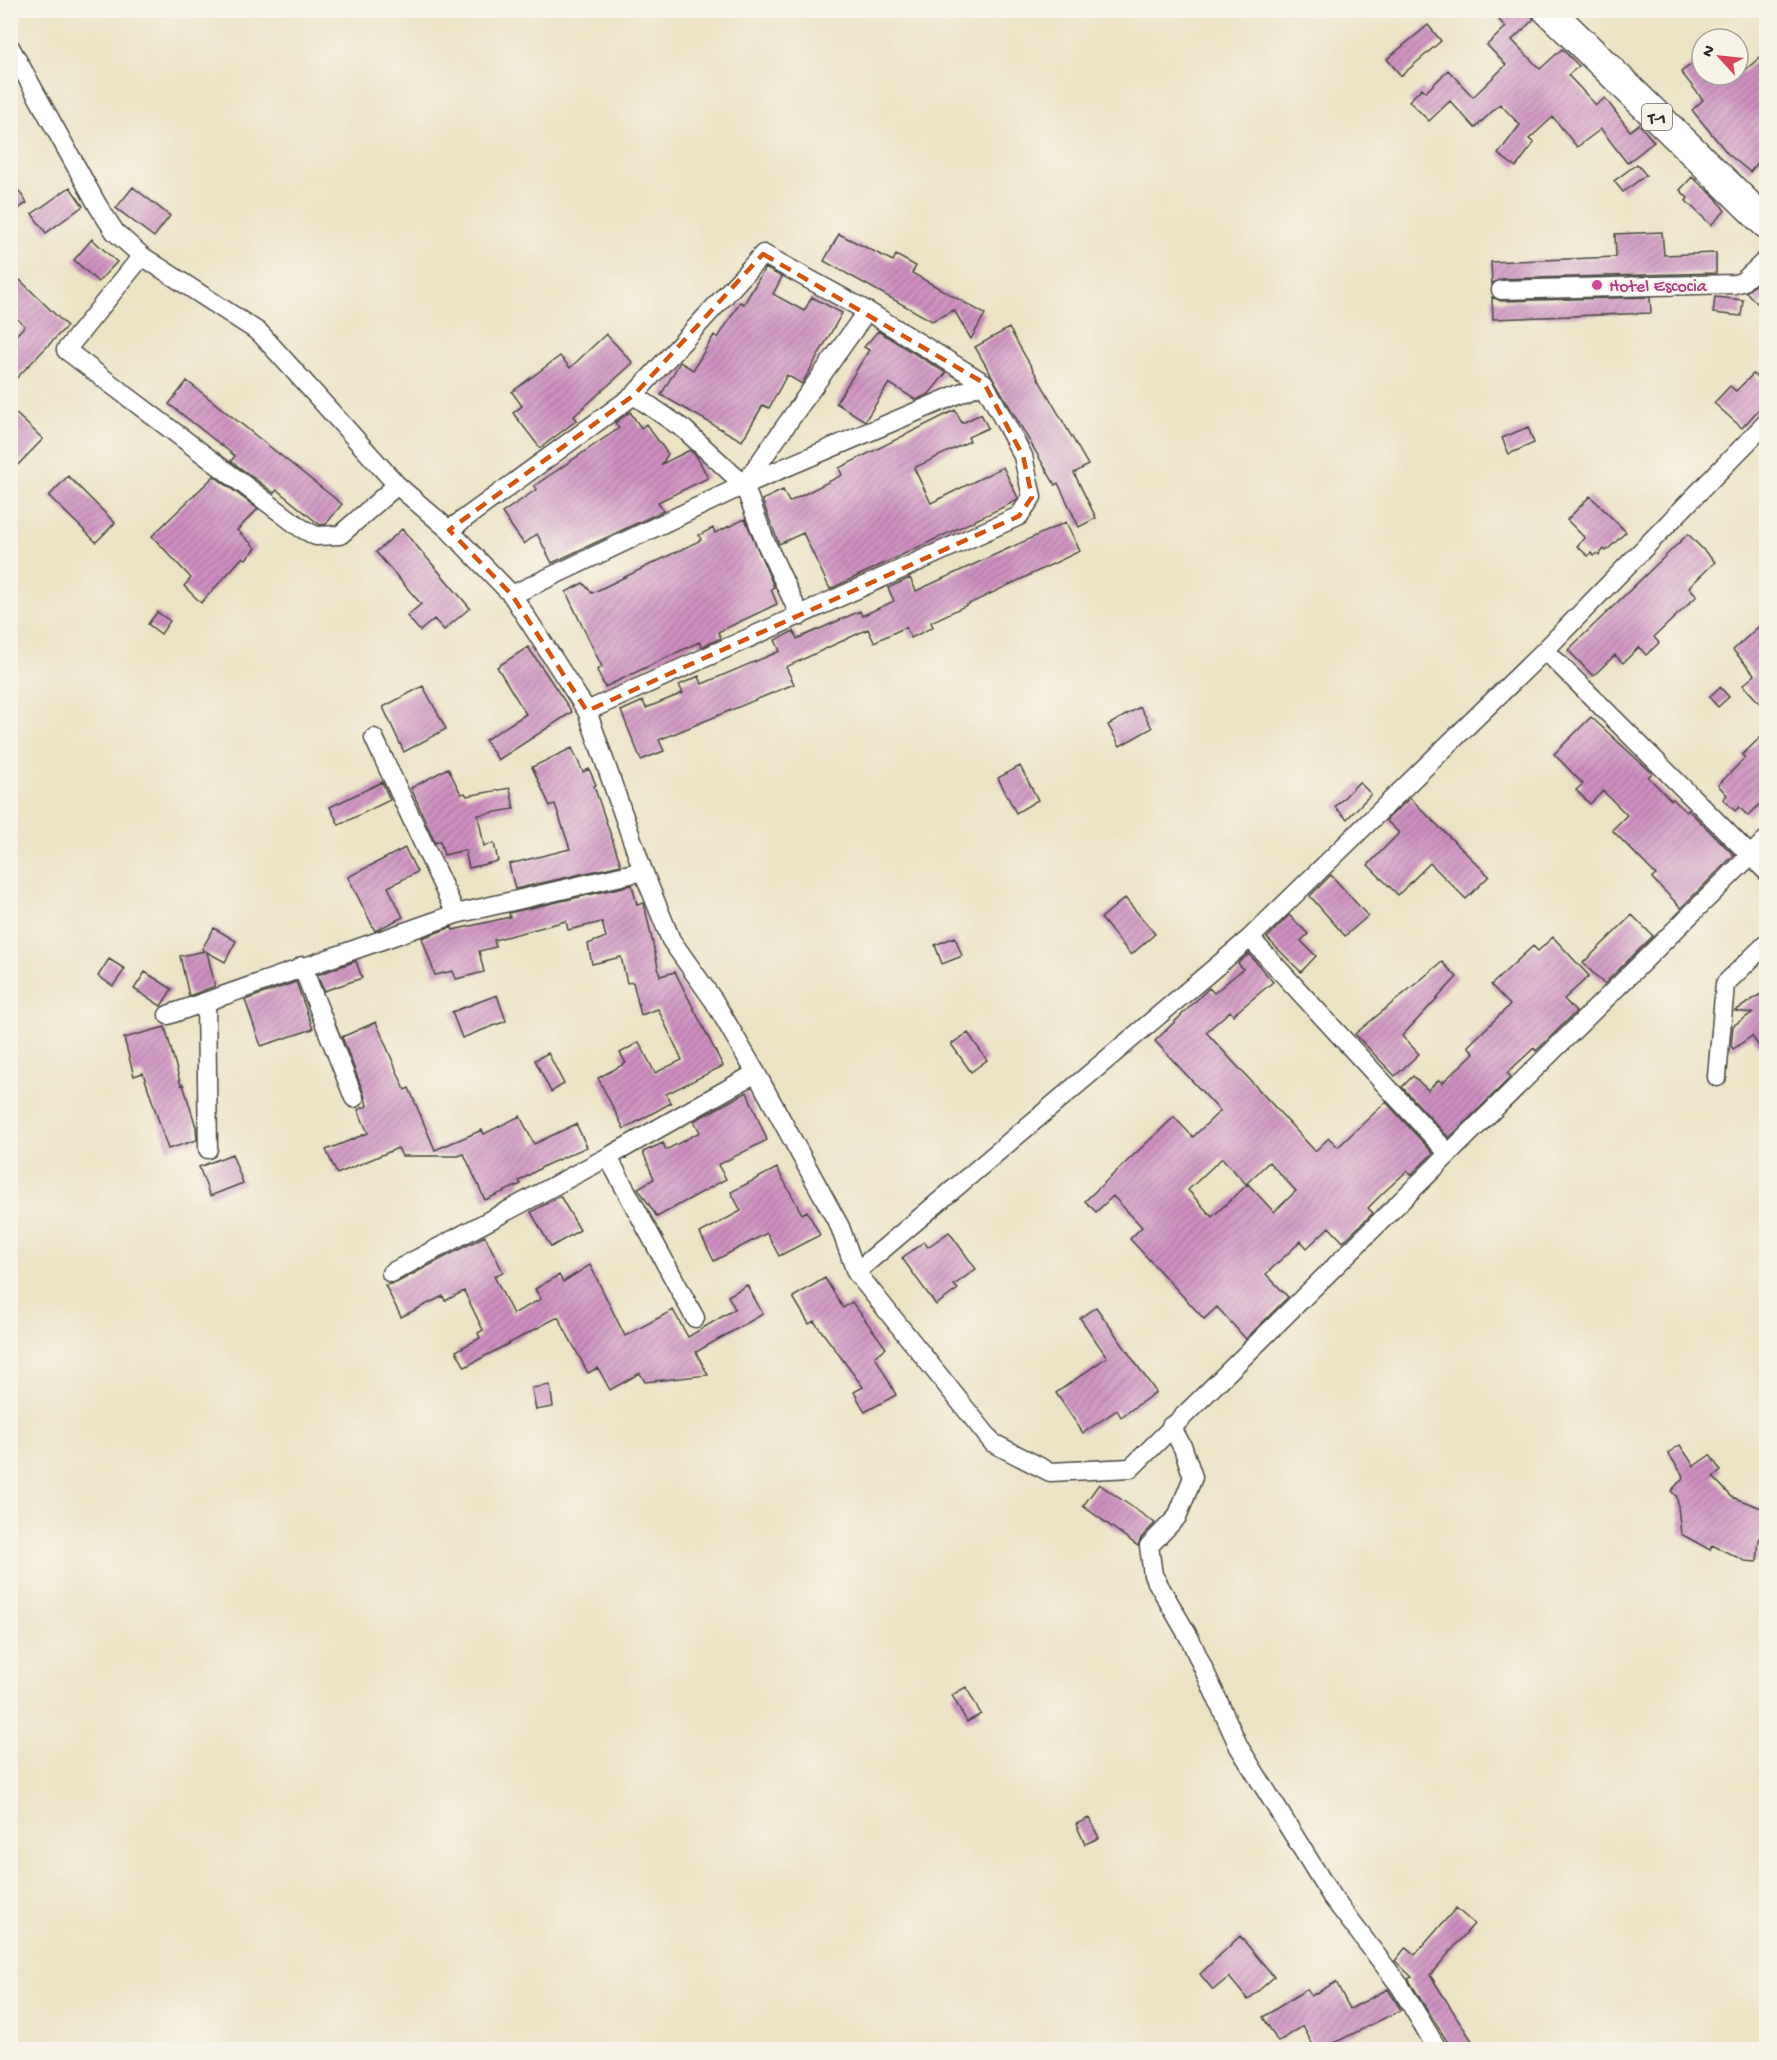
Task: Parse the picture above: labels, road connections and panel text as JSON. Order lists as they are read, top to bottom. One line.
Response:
{"streets":{"highway":["T-1"]},"places":["Hotel Escocia"],"north":"top left"}
